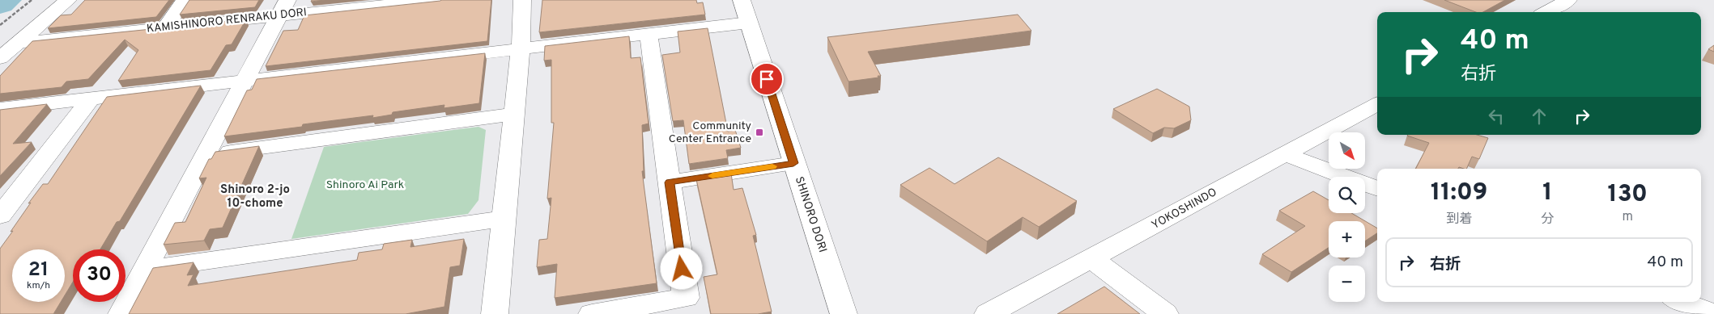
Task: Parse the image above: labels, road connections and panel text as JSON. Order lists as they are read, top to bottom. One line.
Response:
{"streets":{"street":["KAMISHINORO RENRAKU DORI","YOKOSHINDO","SHINORO DORI"]},"districts":["Shinoro 2-jo 10-chome"],"parks":["Shinoro Ai Park"],"places":{"transit":["Community Center Entrance"]},"north":"bottom right","page":{"turn":["40 m","右折"],"map_buttons":["+","−"],"eta":["11:09","到着","1","分","130","m"],"list":[{"name":"右折","value":"40 m"}],"speed":"21 km/h","limit":"30"}}
